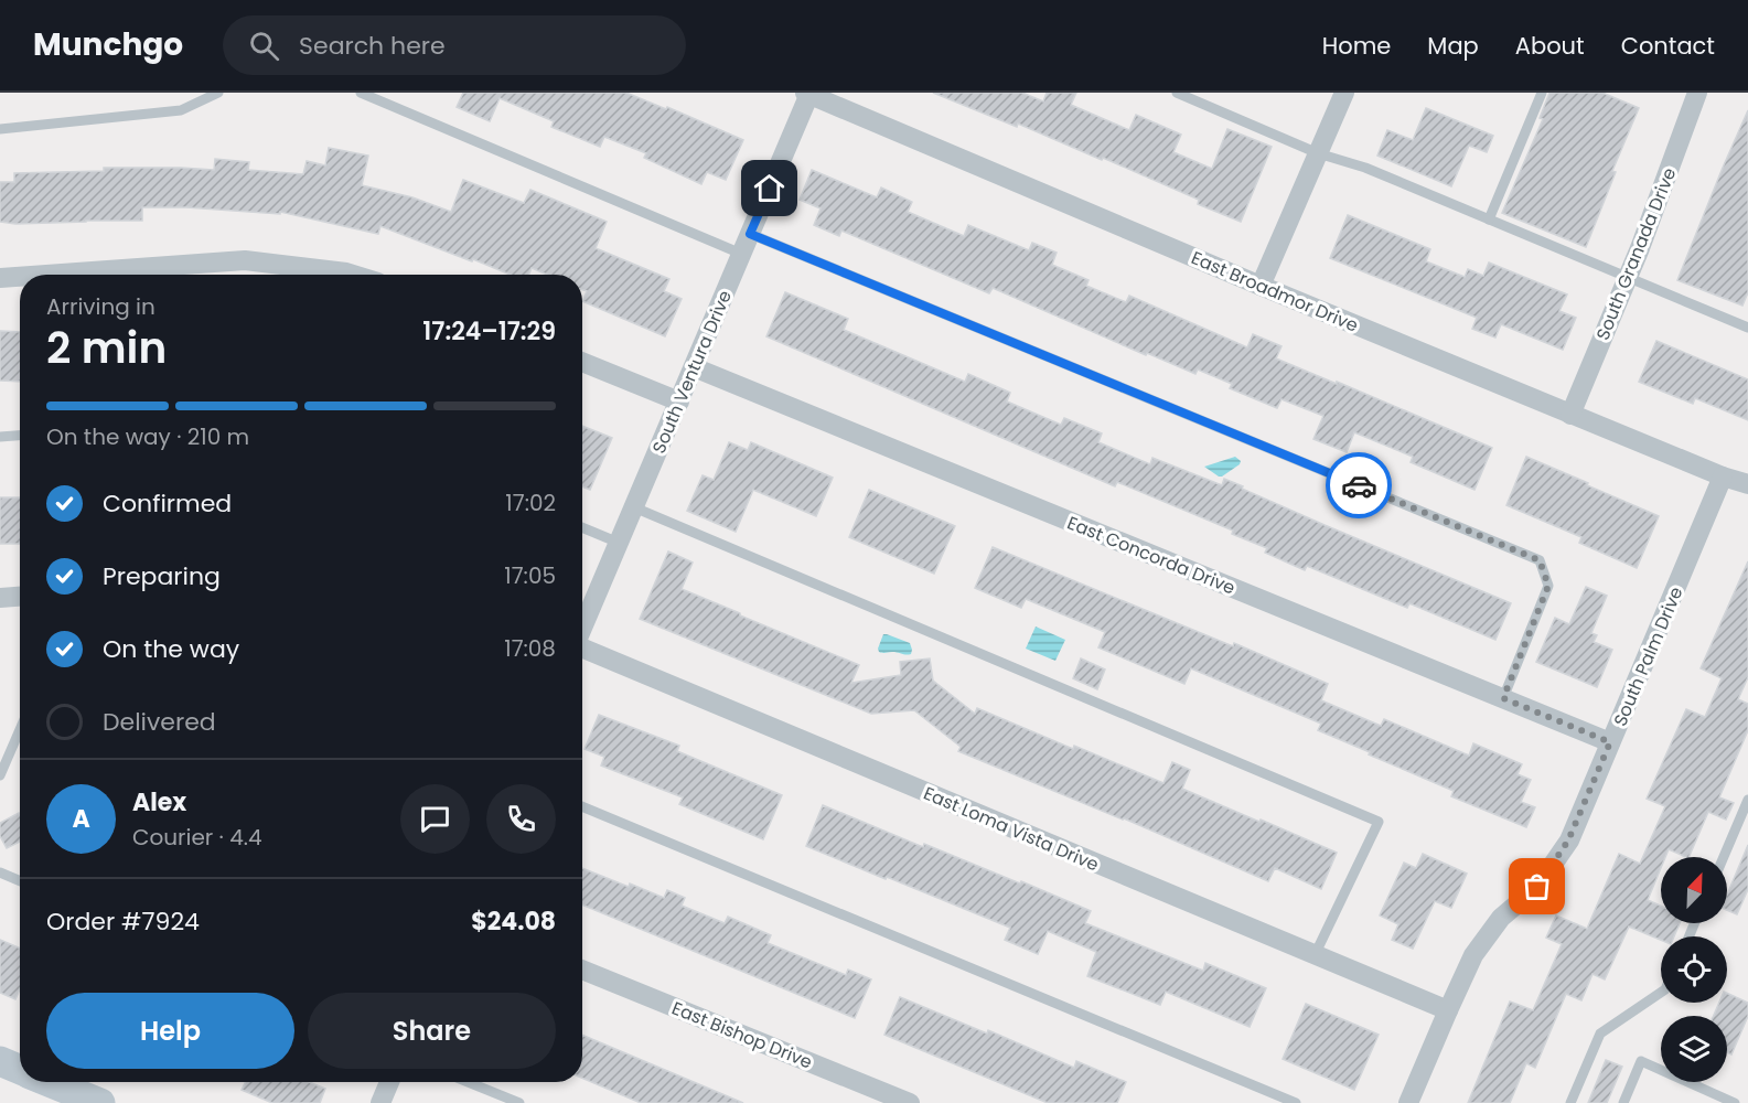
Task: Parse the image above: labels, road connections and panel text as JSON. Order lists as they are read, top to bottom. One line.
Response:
{"streets":{"street":["South Granada Drive","East Broadmor Drive","South Ventura Drive","East Concorda Drive","South Palm Drive","East Loma Vista Drive","East Bishop Drive"]},"crossings":[["South Granada Drive","East Broadmor Drive"],["East Broadmor Drive","South Ventura Drive"],["East Broadmor Drive","South Palm Drive"],["South Ventura Drive","East Concorda Drive"],["East Concorda Drive","South Palm Drive"],["South Palm Drive","East Loma Vista Drive"]],"north":"top right","page":{"header":"Munchgo","search":"Search here","nav":["Home","Map","About","Contact"],"heading":["2 min","Arriving in","17:24–17:29"],"panel":["Alex","Courier · 4.4","Order #7924","$24.08"],"bar":"On the way · 210 m","list":[["Confirmed","17:02"],["Preparing","17:05"],["On the way","17:08"],"Delivered"],"round":"A","buttons":["Help","Share"]}}
